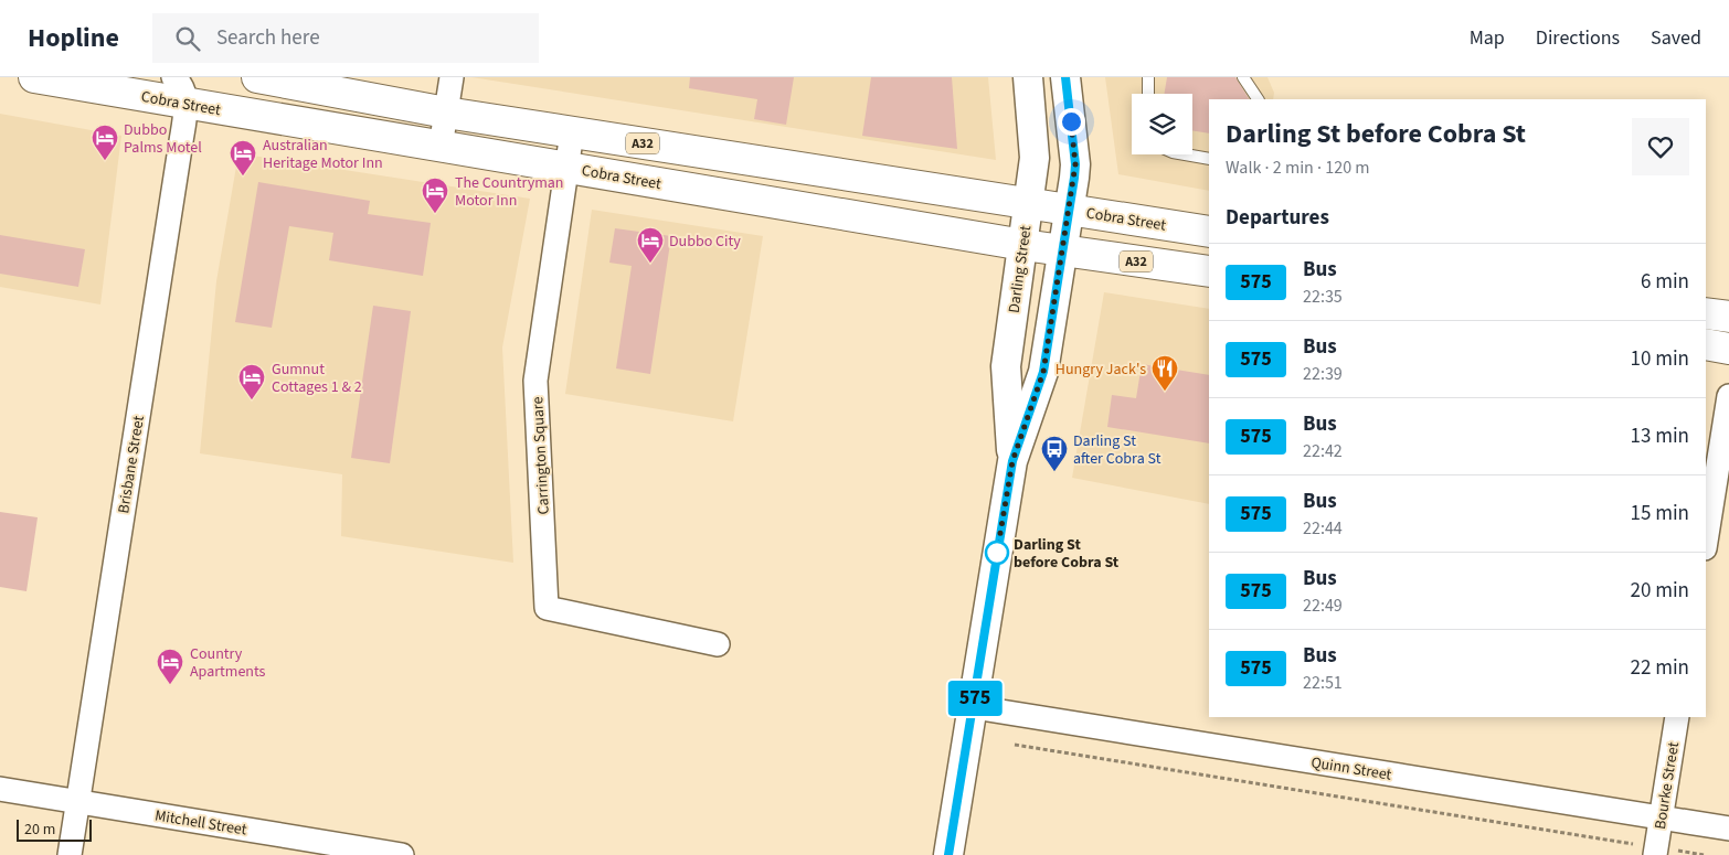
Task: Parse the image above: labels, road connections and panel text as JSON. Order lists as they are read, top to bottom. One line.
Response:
{"streets":{"highway":["Cobra Street","A32"],"street":["Darling Street","Carrington Square","Brisbane Street","Quinn Street","Bourke Street","Mitchell Street"]},"crossings":[["Cobra Street","Darling Street"],["Cobra Street","Carrington Square"],["Cobra Street","Brisbane Street"],["Darling Street","Quinn Street"],["Brisbane Street","Mitchell Street"],["Quinn Street","Bourke Street"]],"places":{"hotel":["Dubbo Palms Motel","Australian Heritage Motor Inn","The Countryman Motor Inn","Dubbo City","Gumnut Cottages 1 & 2","Country Apartments"],"restaurant":["Hungry Jack's"],"bus stop":["Darling St after Cobra St"],"other":["Darling St before Cobra St"]},"lines":["bus line 575"],"scale_bar":"20 m","page":{"header":"Hopline","search":"Search here","nav":["Map","Directions","Saved"],"on_map":"575","heading":[["Darling St before Cobra St","Walk · 2 min · 120 m"],"Departures"],"list":[{"mark":"575","name":"Bus","note":"22:35","value":"6 min"},{"mark":"575","name":"Bus","note":"22:39","value":"10 min"},{"mark":"575","name":"Bus","note":"22:42","value":"13 min"},{"mark":"575","name":"Bus","note":"22:44","value":"15 min"},{"mark":"575","name":"Bus","note":"22:49","value":"20 min"},{"mark":"575","name":"Bus","note":"22:51","value":"22 min"}],"scale":"20 m"}}
